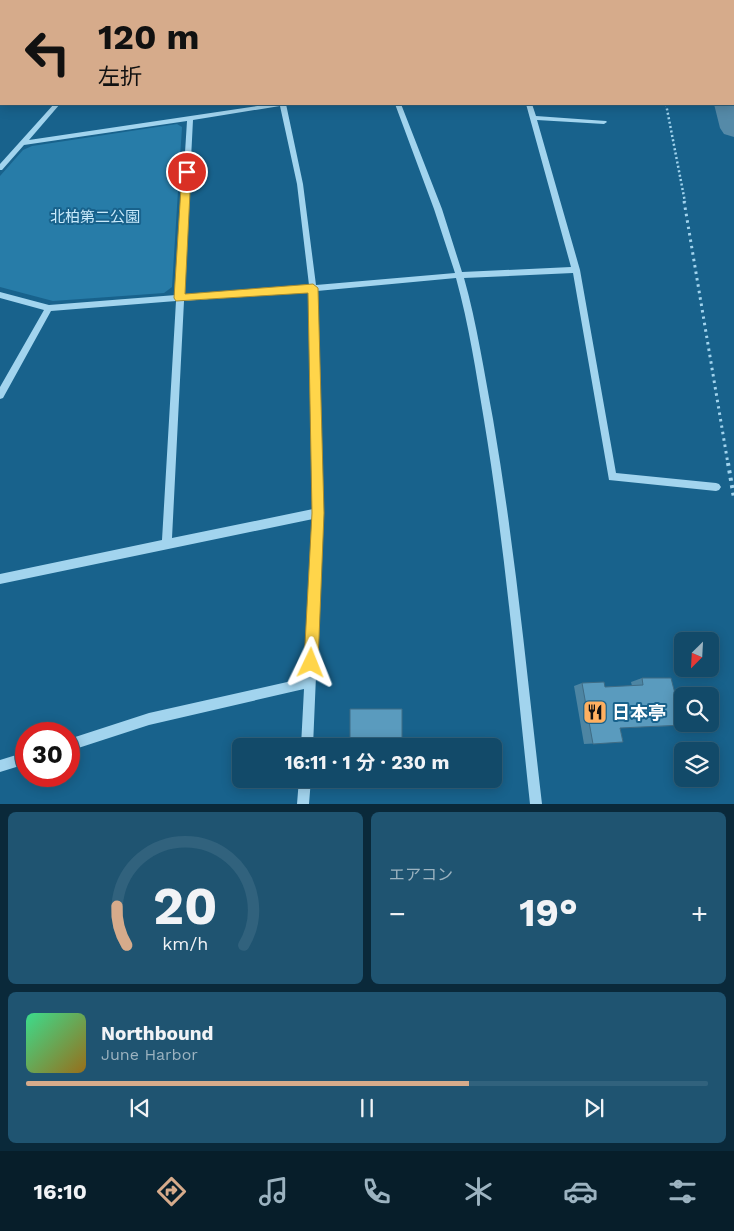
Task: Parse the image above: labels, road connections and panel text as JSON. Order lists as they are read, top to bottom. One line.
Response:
{"parks":["北柏第二公園"],"places":{"restaurant":["日本亭"]},"north":"bottom left","page":{"turn":["120 m","左折"],"limit":"30","trip":"16:11 · 1 分 · 230 m","tile":"エアコン","heat":["−","19°","+"],"song":["Northbound","June Harbor"],"tabs":"16:10","gauge":["20","km/h"]}}
